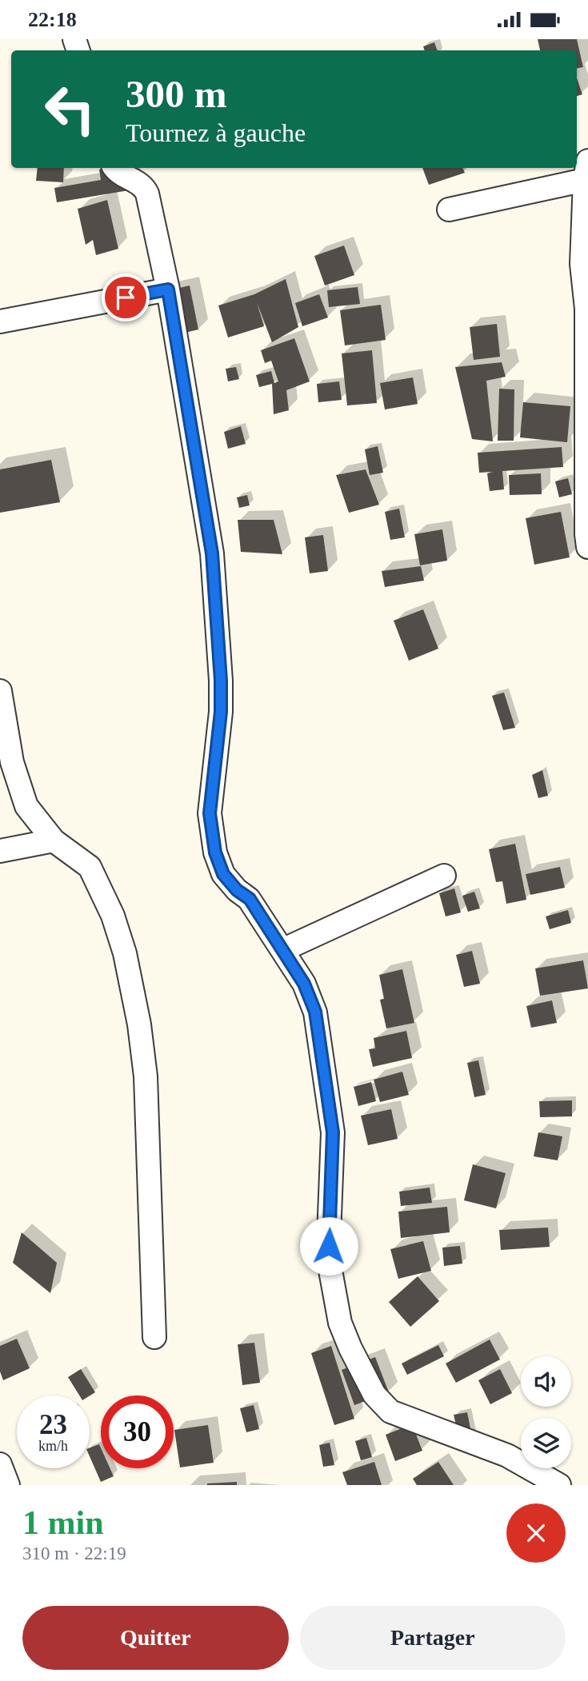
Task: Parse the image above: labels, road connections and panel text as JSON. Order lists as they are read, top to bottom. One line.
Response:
{"page":{"status":"22:18","turn":["300 m","Tournez à gauche"],"speed":"23 km/h","limit":"30","heading":["1 min","310 m · 22:19"],"buttons":["Quitter","Partager"]}}
